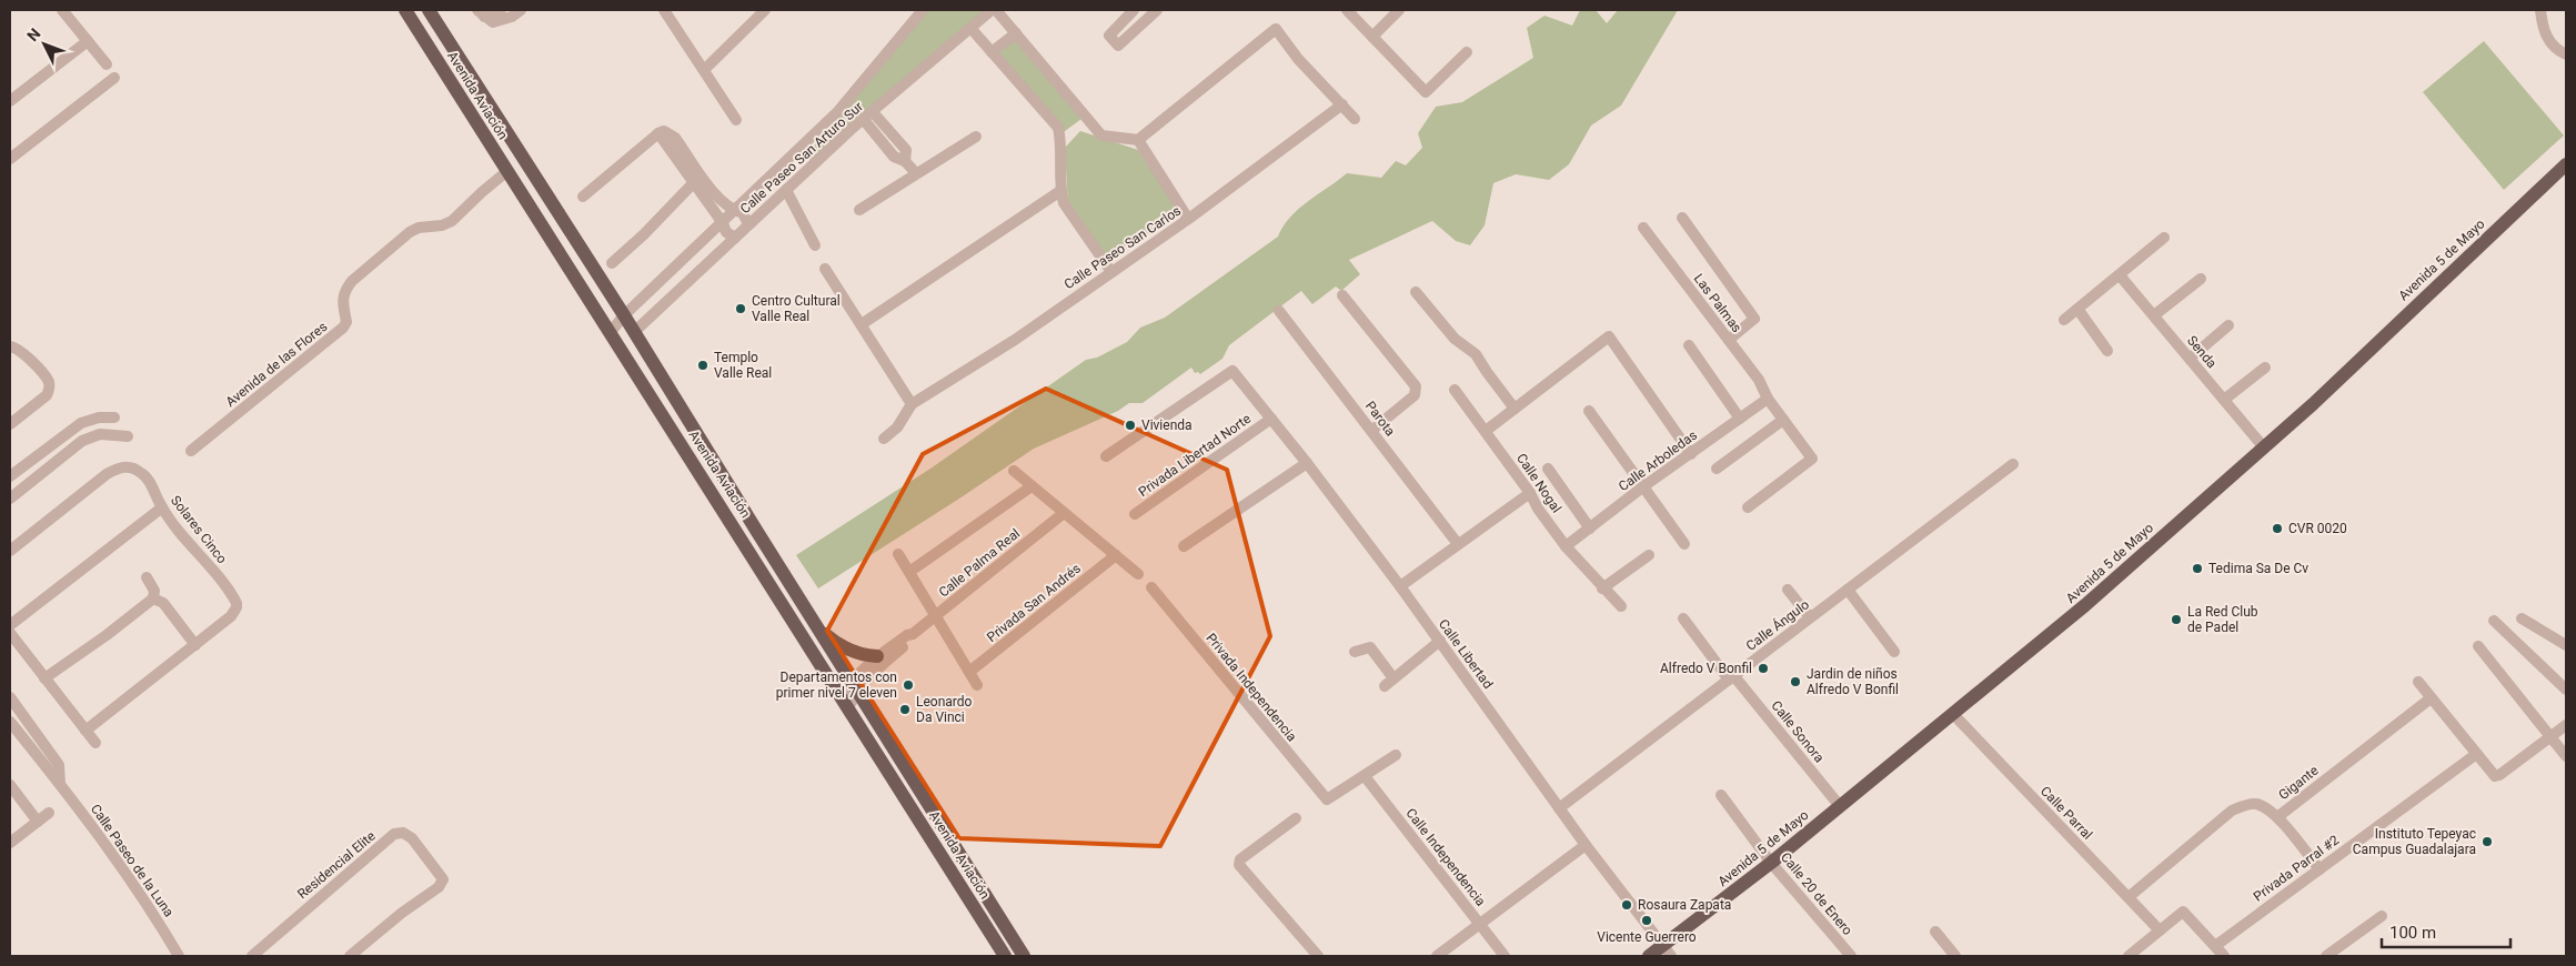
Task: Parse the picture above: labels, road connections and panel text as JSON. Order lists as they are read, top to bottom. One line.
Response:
{"streets":{"main road":["Avenida Aviación","Avenida 5 de Mayo"],"street":["Calle Paseo San Arturo Sur","Calle Paseo San Carlos","Las Palmas","Senda","Avenida de las Flores","Parota","Privada Libertad Norte","Calle Arboledas","Calle Nogal","Solares Cinco","Calle Palma Real","Privada San Andrés","Calle Ángulo","Calle Libertad","Privada Independencia","Calle Sonora","Gigante","Calle Parral","Calle Independencia","Calle Paseo de la Luna","Residencial Elite","Privada Parral #2","Calle 20 de Enero"]},"crossings":[["Avenida Aviación","Calle Paseo San Arturo Sur"],["Avenida Aviación","Avenida de las Flores"],["Avenida Aviación","Calle Palma Real"],["Avenida 5 de Mayo","Senda"],["Avenida 5 de Mayo","Calle Libertad"],["Avenida 5 de Mayo","Calle Sonora"],["Avenida 5 de Mayo","Calle Parral"],["Avenida 5 de Mayo","Calle 20 de Enero"],["Las Palmas","Calle Arboledas"],["Privada Libertad Norte","Calle Libertad"],["Calle Arboledas","Calle Nogal"],["Calle Ángulo","Calle Libertad"],["Calle Ángulo","Calle Sonora"],["Privada Independencia","Calle Independencia"],["Gigante","Calle Parral"]],"places":["Centro Cultural Valle Real","Templo Valle Real","Vivienda","CVR 0020","Tedima Sa De Cv","La Red Club de Padel","Alfredo V Bonfil","Jardin de niños Alfredo V Bonfil","Departamentos con primer nivel 7 eleven","Leonardo Da Vinci","Instituto Tepeyac Campus Guadalajara","Rosaura Zapata","Vicente Guerrero"],"scale_bar":"100 m","north":"top left"}
